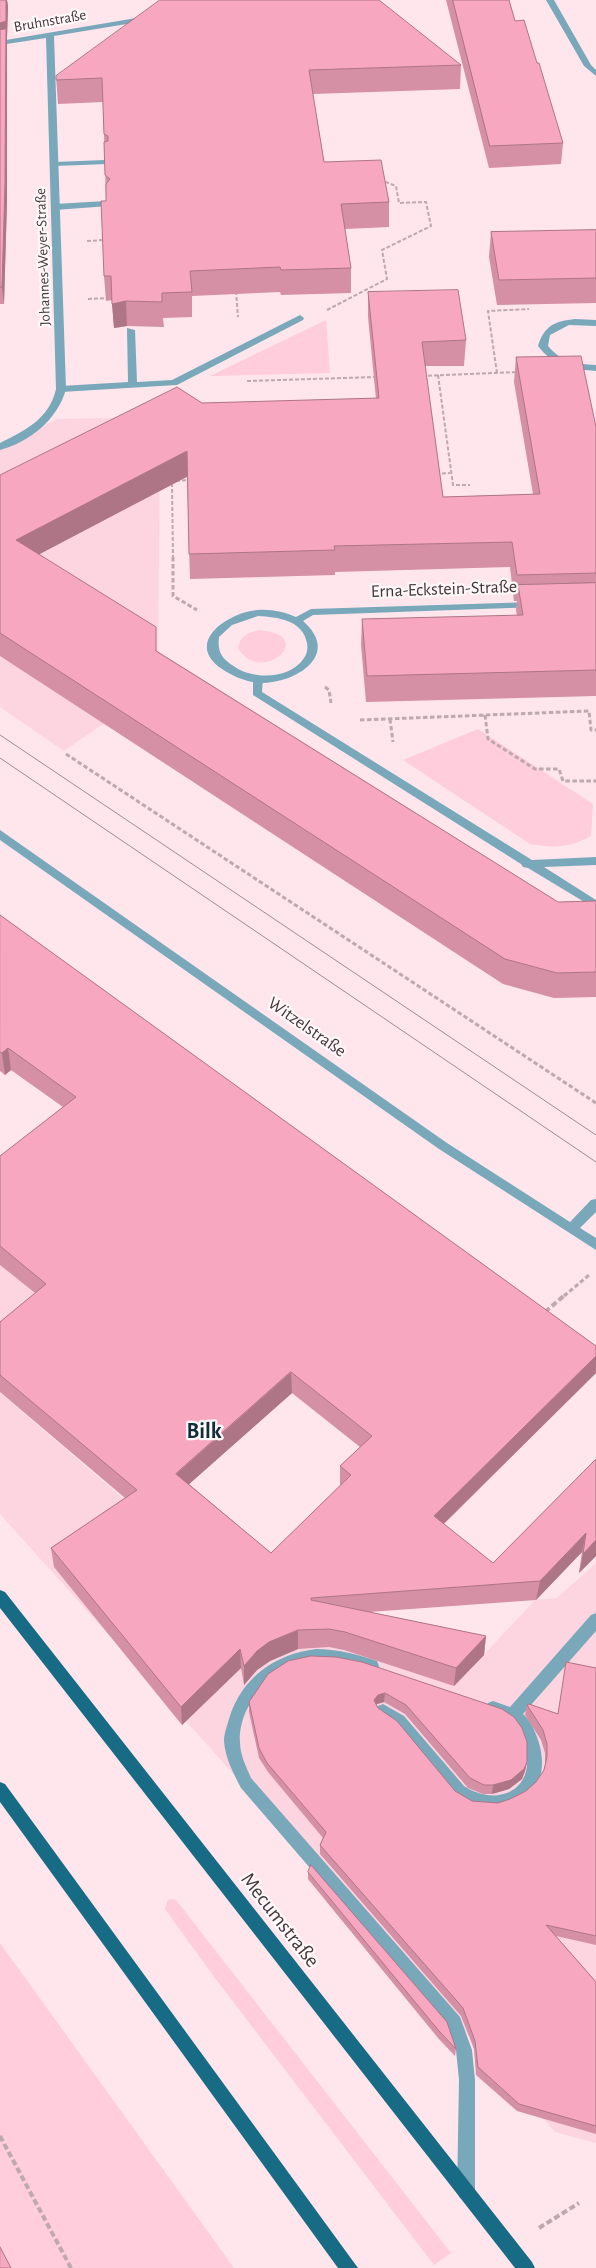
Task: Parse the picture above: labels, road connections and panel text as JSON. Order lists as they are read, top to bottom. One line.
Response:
{"streets":{"main road":["Mecumstraße"],"street":["Bruhnstraße","Johannes-Weyer-Straße","Erna-Eckstein-Straße","Witzelstraße"]},"crossings":[["Bruhnstraße","Johannes-Weyer-Straße"]],"districts":["Bilk"]}
